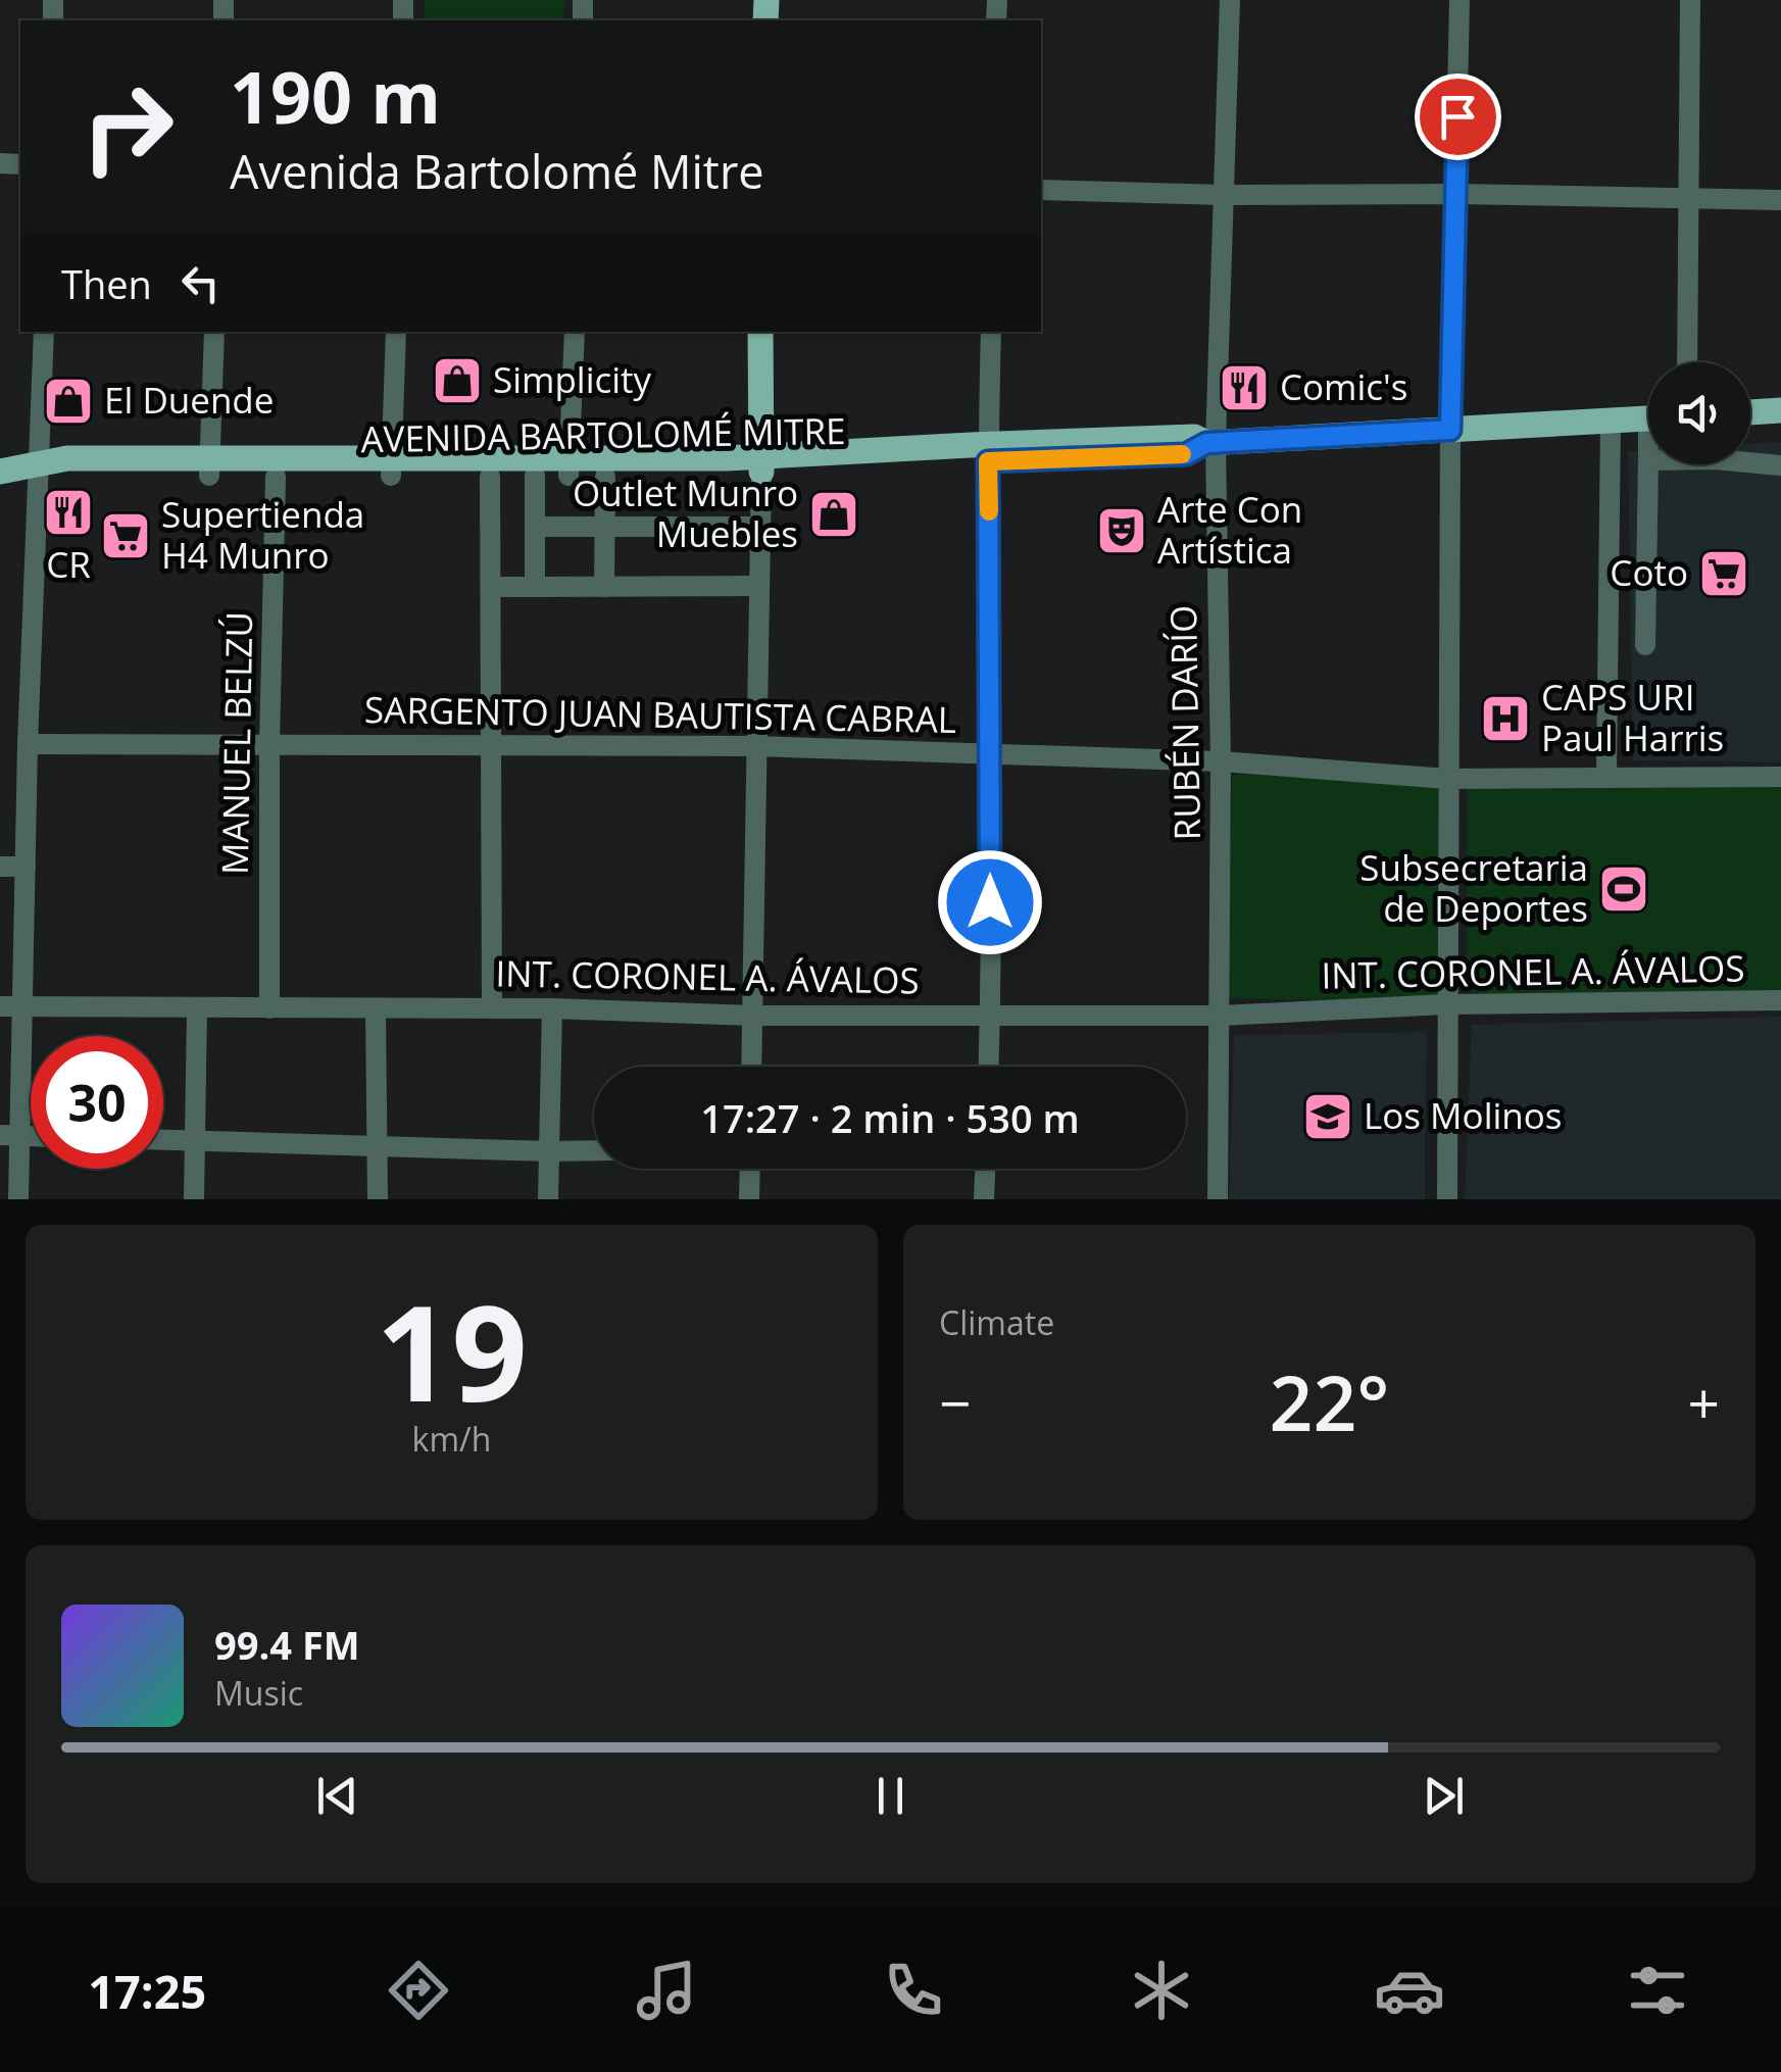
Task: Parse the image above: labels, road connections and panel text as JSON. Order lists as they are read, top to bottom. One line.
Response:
{"streets":{"main road":["AVENIDA BARTOLOMÉ MITRE"],"street":["SARGENTO JUAN BAUTISTA CABRAL","RUBÉN DARÍO","MANUEL BELZÚ","INT. CORONEL A. ÁVALOS"]},"crossings":[["AVENIDA BARTOLOMÉ MITRE","RUBÉN DARÍO"],["AVENIDA BARTOLOMÉ MITRE","MANUEL BELZÚ"],["SARGENTO JUAN BAUTISTA CABRAL","RUBÉN DARÍO"],["SARGENTO JUAN BAUTISTA CABRAL","MANUEL BELZÚ"],["RUBÉN DARÍO","INT. CORONEL A. ÁVALOS"],["MANUEL BELZÚ","INT. CORONEL A. ÁVALOS"]],"places":{"shop":["Simplicity","El Duende","Outlet Munro Muebles"],"restaurant":["Comic's","CR"],"theatre":["Arte Con Artística"],"supermarket":["Supertienda H4 Munro","Coto"],"hospital":["CAPS URI Paul Harris"],"sports":["Subsecretaria de Deportes"],"school or university":["Los Molinos"]},"page":{"turn":["190 m","Avenida Bartolomé Mitre"],"then":"Then","limit":"30","trip":"17:27 · 2 min · 530 m","tile":[["19","km/h"],"Climate"],"heat":["−","22°","+"],"song":["99.4 FM","Music"],"tabs":"17:25"}}
